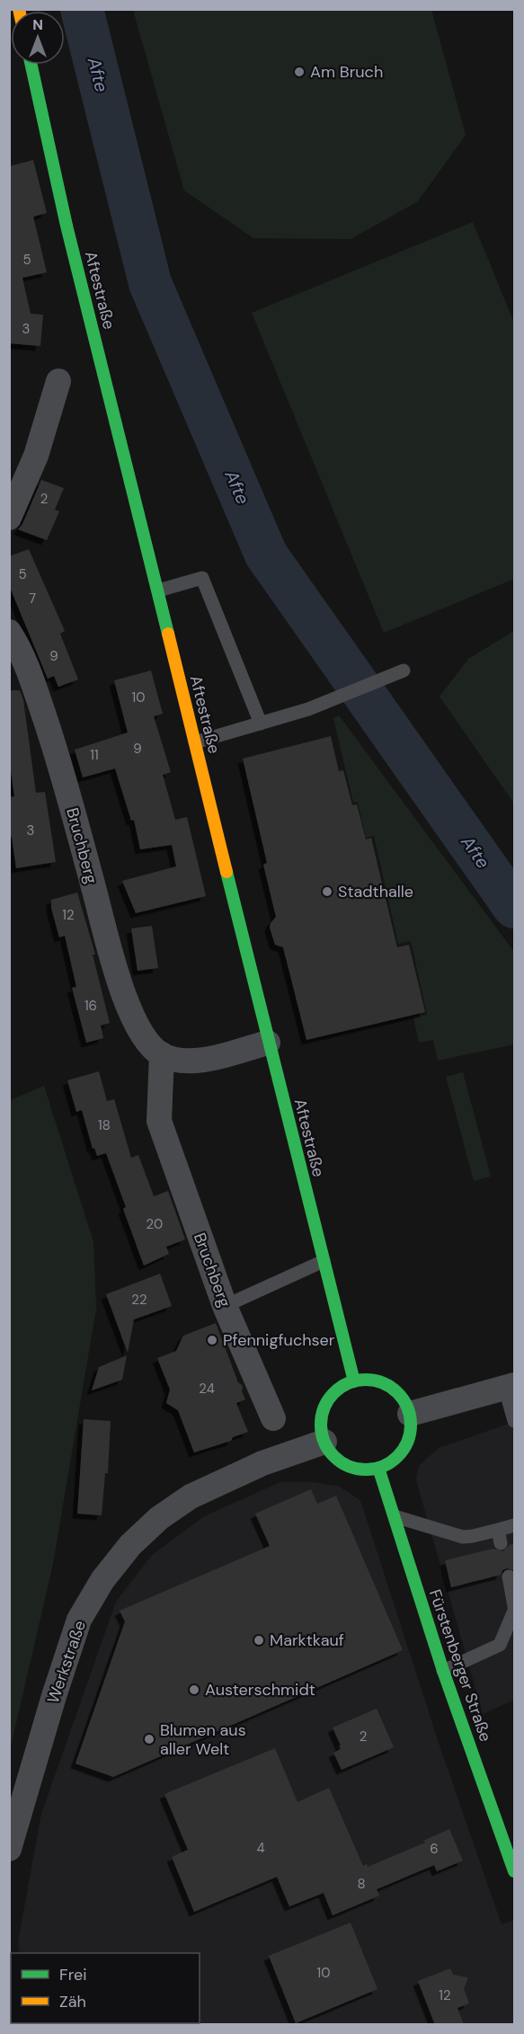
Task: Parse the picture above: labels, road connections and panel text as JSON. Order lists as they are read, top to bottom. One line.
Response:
{"streets":{"main road":["Aftestraße","Fürstenberger Straße"],"street":["Bruchberg","Werkstraße"]},"crossings":[["Aftestraße","Werkstraße"],["Aftestraße","Fürstenberger Straße"],["Werkstraße","Fürstenberger Straße"]],"water":["Afte"],"places":["Am Bruch","Stadthalle","Pfennigfuchser","Marktkauf","Austerschmidt","Blumen aus aller Welt"],"house_numbers":["5","3","2","5","7","9","10","9","11","3","12","16","18","20","22","24","2","4","6","8","10","12"],"legend":["Frei","Zäh"],"north":"top"}
